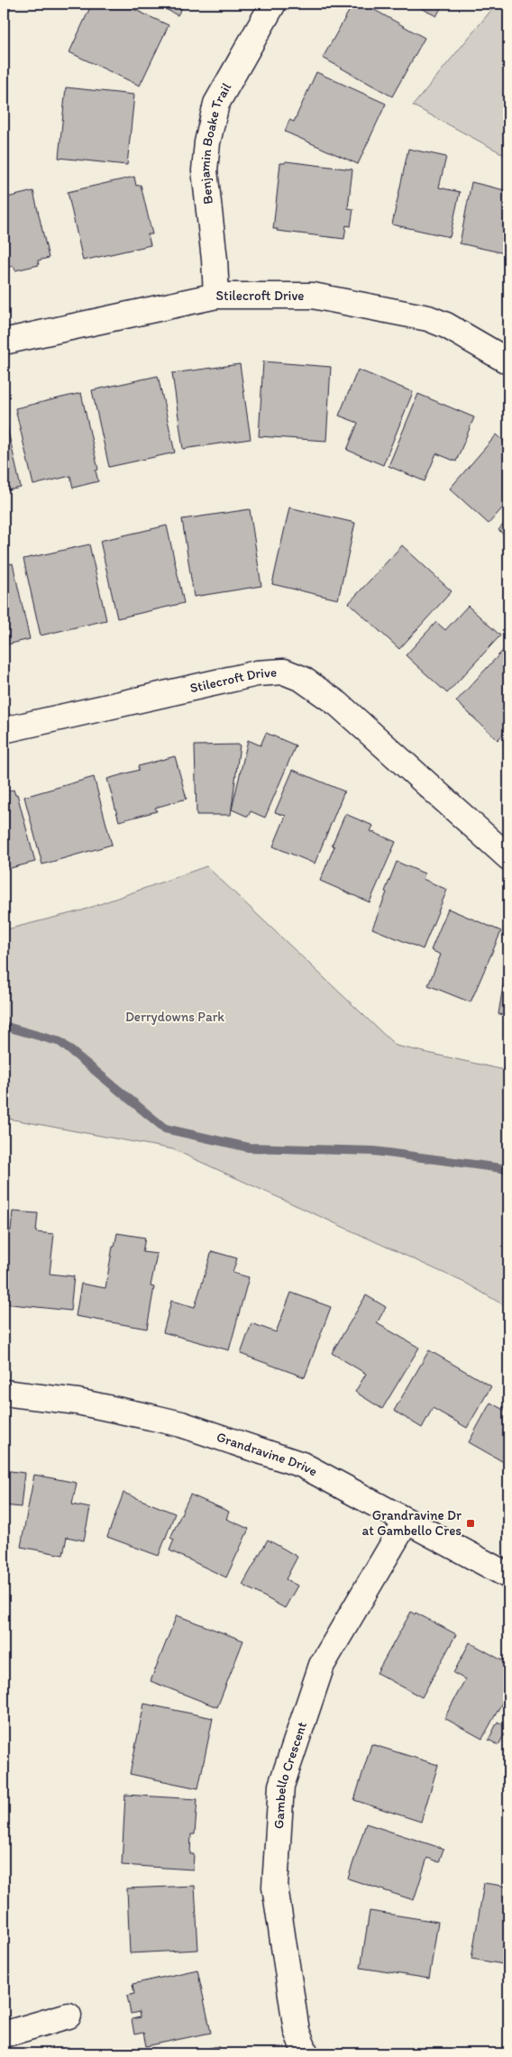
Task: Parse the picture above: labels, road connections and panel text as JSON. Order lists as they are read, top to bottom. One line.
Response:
{"streets":{"street":["Benjamin Boake Trail","Stilecroft Drive","Grandravine Drive","Gambello Crescent"]},"crossings":[["Benjamin Boake Trail","Stilecroft Drive"],["Grandravine Drive","Gambello Crescent"]],"parks":["Derrydowns Park"],"places":{"transit":["Grandravine Dr at Gambello Cres"]}}
